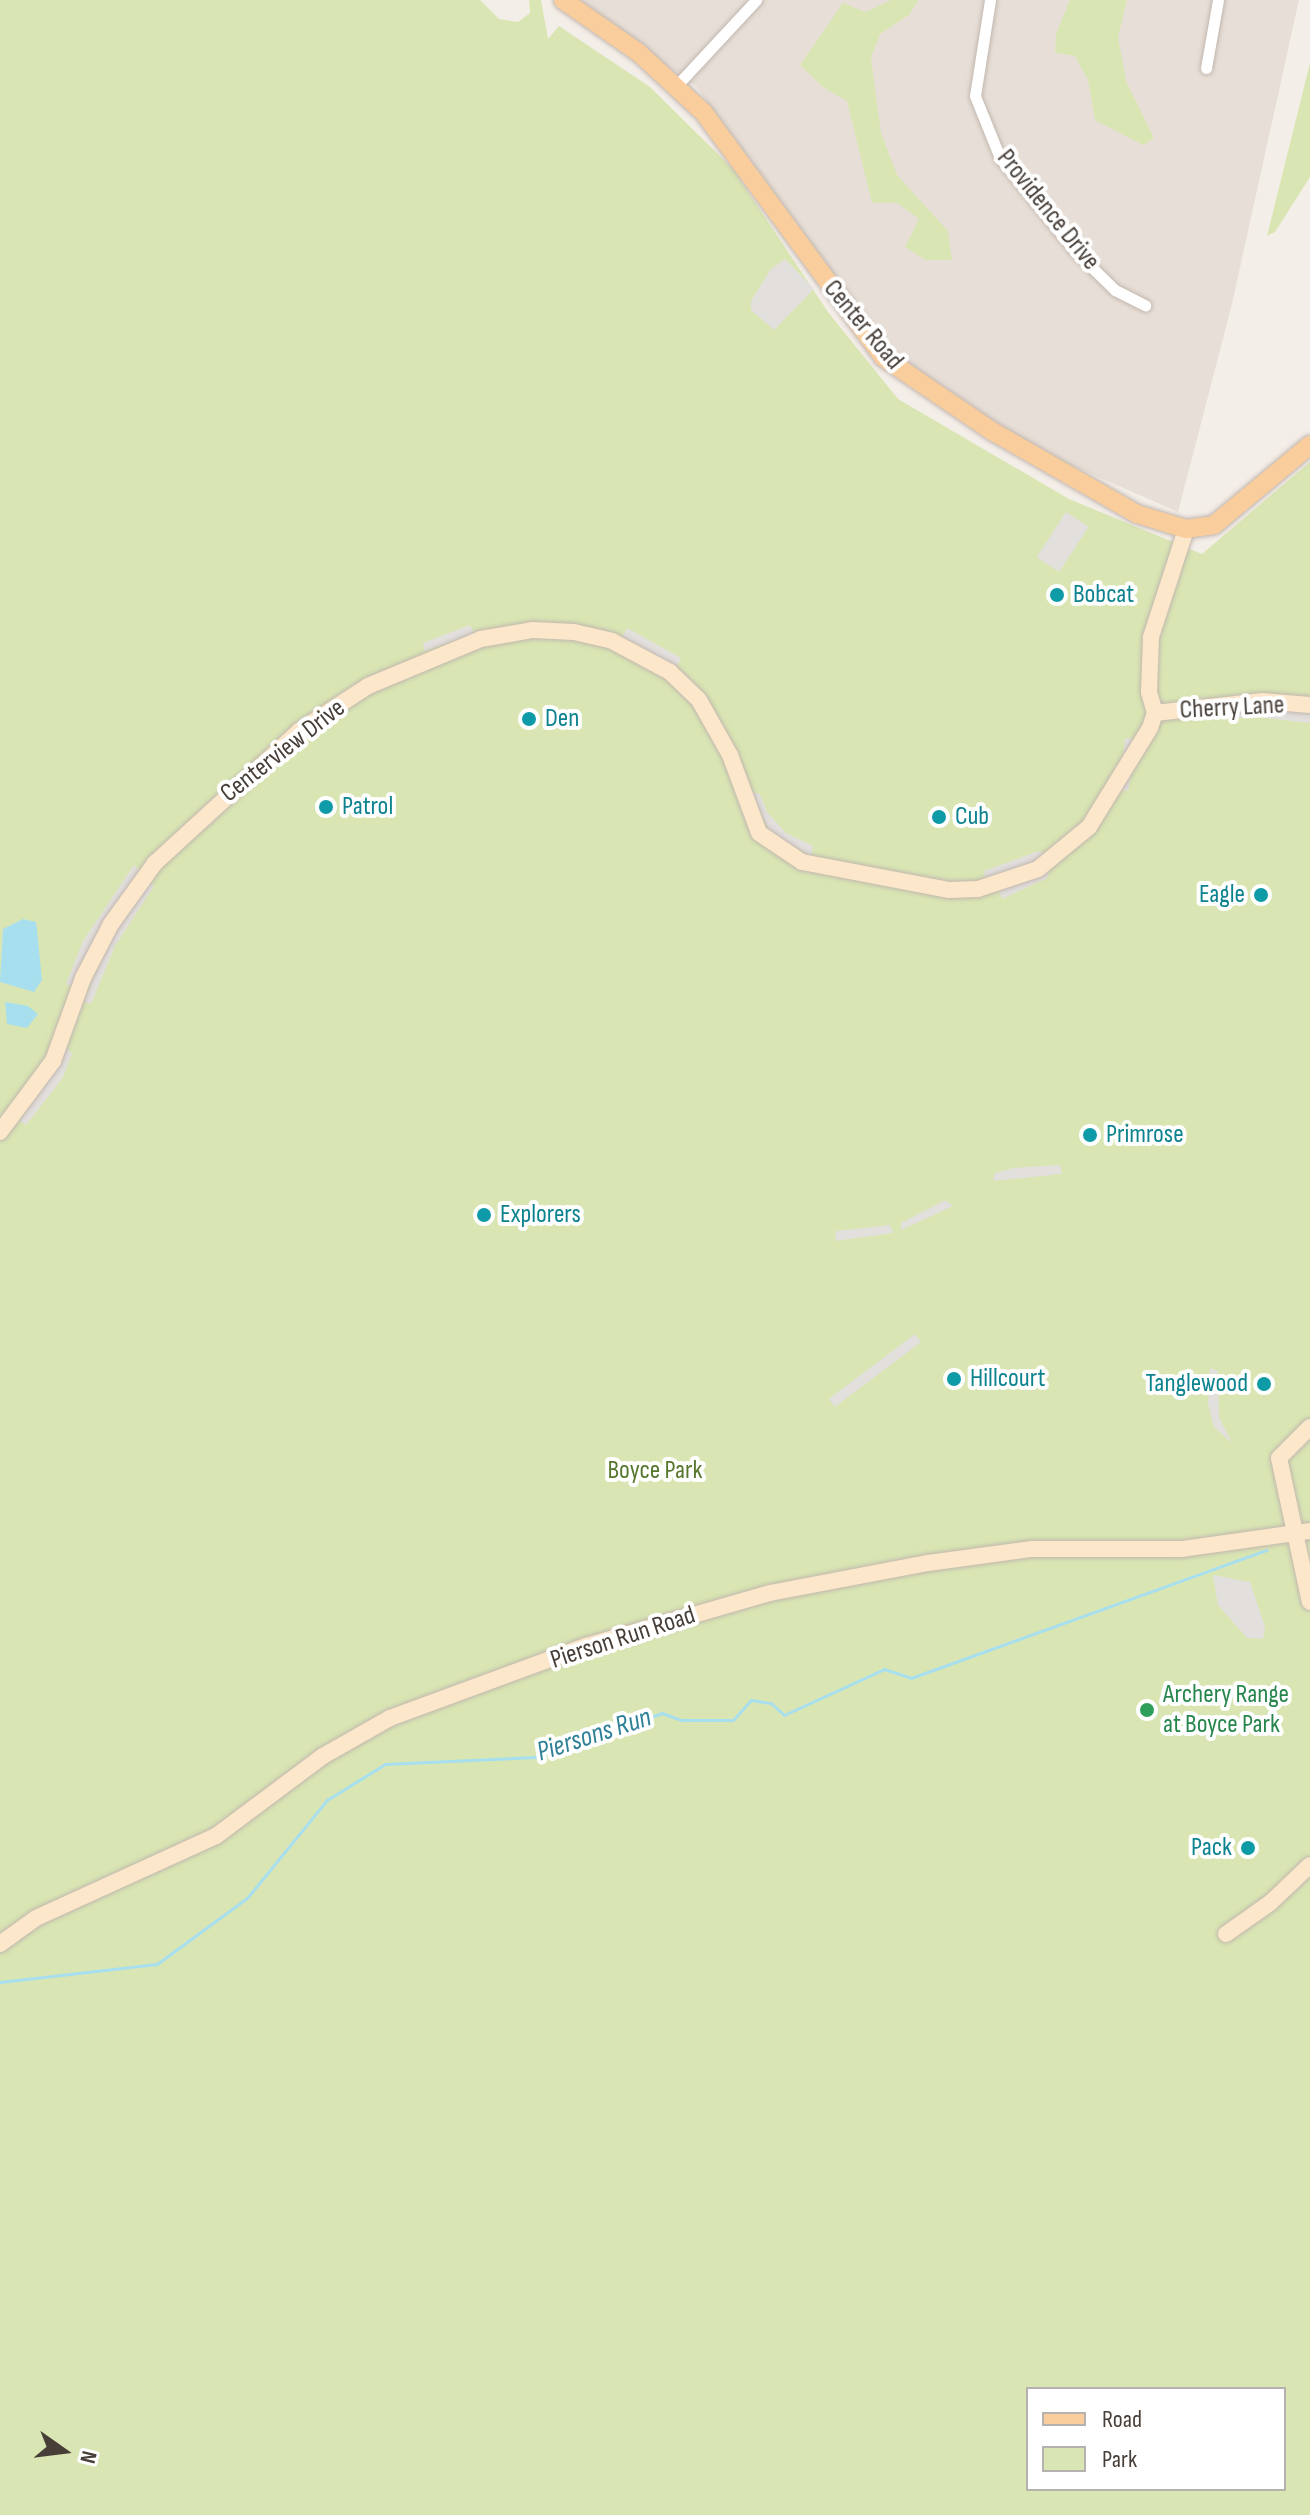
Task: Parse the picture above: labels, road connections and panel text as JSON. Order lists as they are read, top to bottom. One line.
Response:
{"streets":{"main road":["Center Road"],"street":["Providence Drive","Cherry Lane","Centerview Drive","Pierson Run Road"]},"crossings":[["Cherry Lane","Centerview Drive"]],"water":["Piersons Run"],"parks":["Boyce Park"],"places":["Bobcat","Den","Patrol","Cub","Eagle","Primrose","Explorers","Hillcourt","Tanglewood","Archery Range at Boyce Park","Pack"],"legend":["Road","Park"],"north":"right"}
